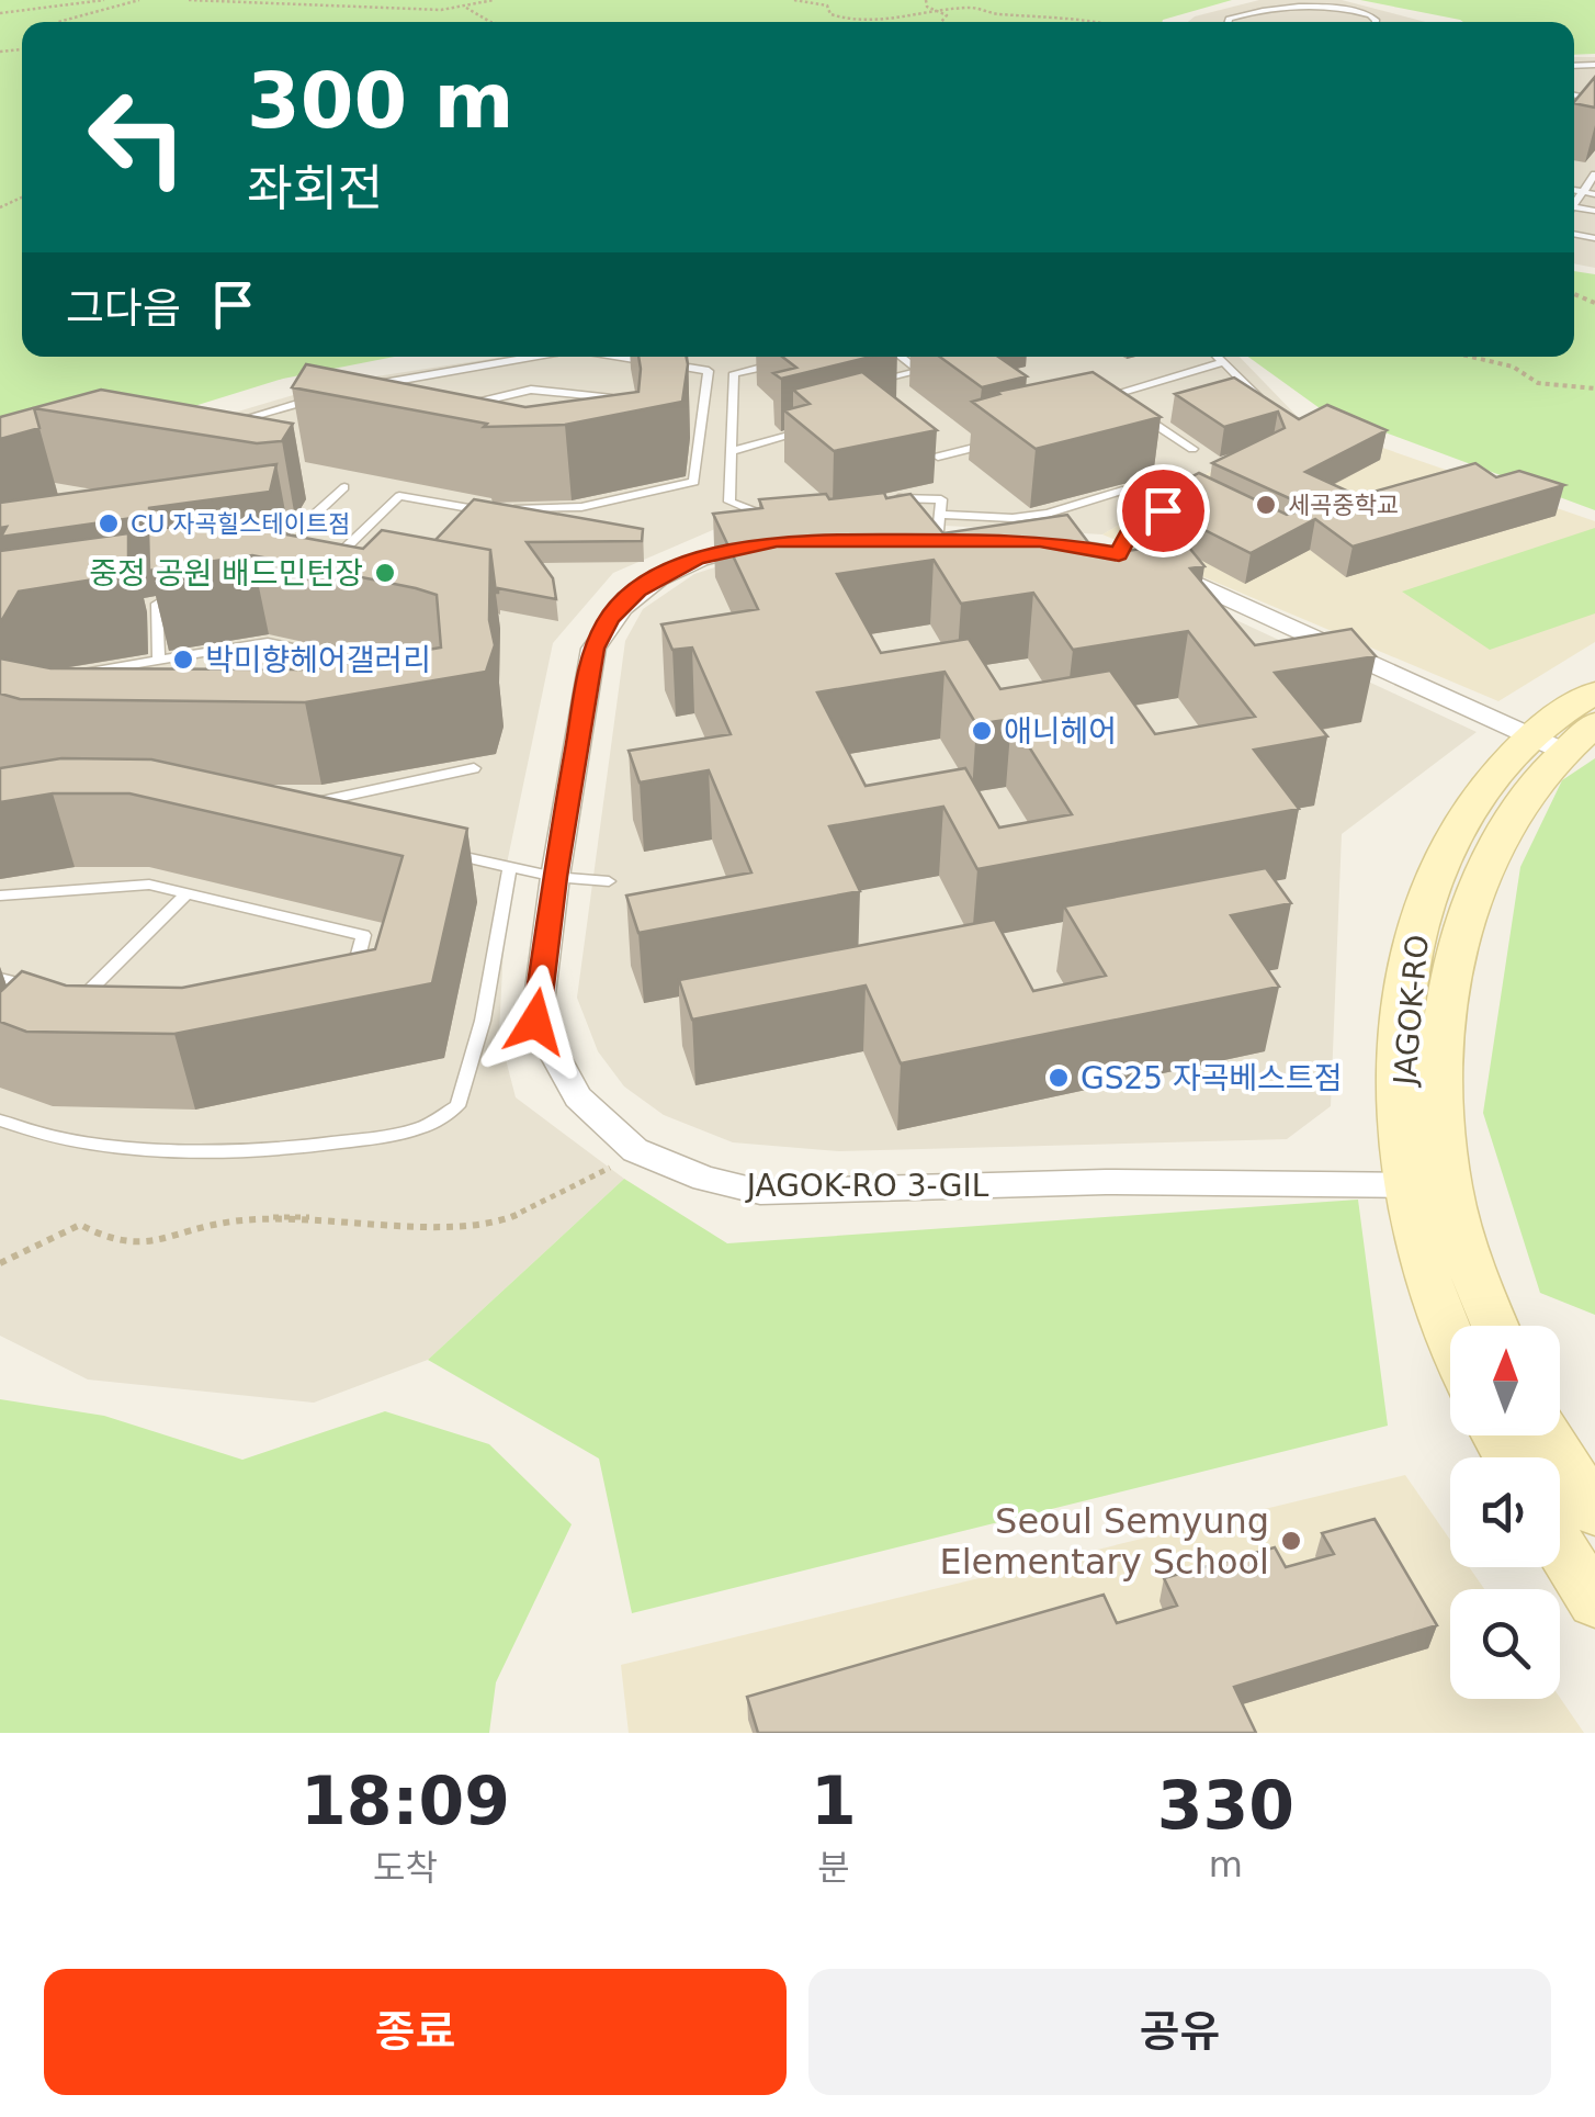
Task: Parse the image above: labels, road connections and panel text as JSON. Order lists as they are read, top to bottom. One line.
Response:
{"streets":{"main road":["JAGOK-RO"],"street":["JAGOK-RO 3-GIL"]},"crossings":[["JAGOK-RO","JAGOK-RO 3-GIL"]],"places":["세곡중학교","CU 자곡힐스테이트점","중정 공원 배드민턴장","박미향헤어갤러리","애니헤어","GS25 자곡베스트점","Seoul Semyung Elementary School"],"north":"top","page":{"turn":["300 m","좌회전"],"then":"그다음","eta":["18:09","도착","1","분","330","m"],"buttons":["종료","공유"]}}
